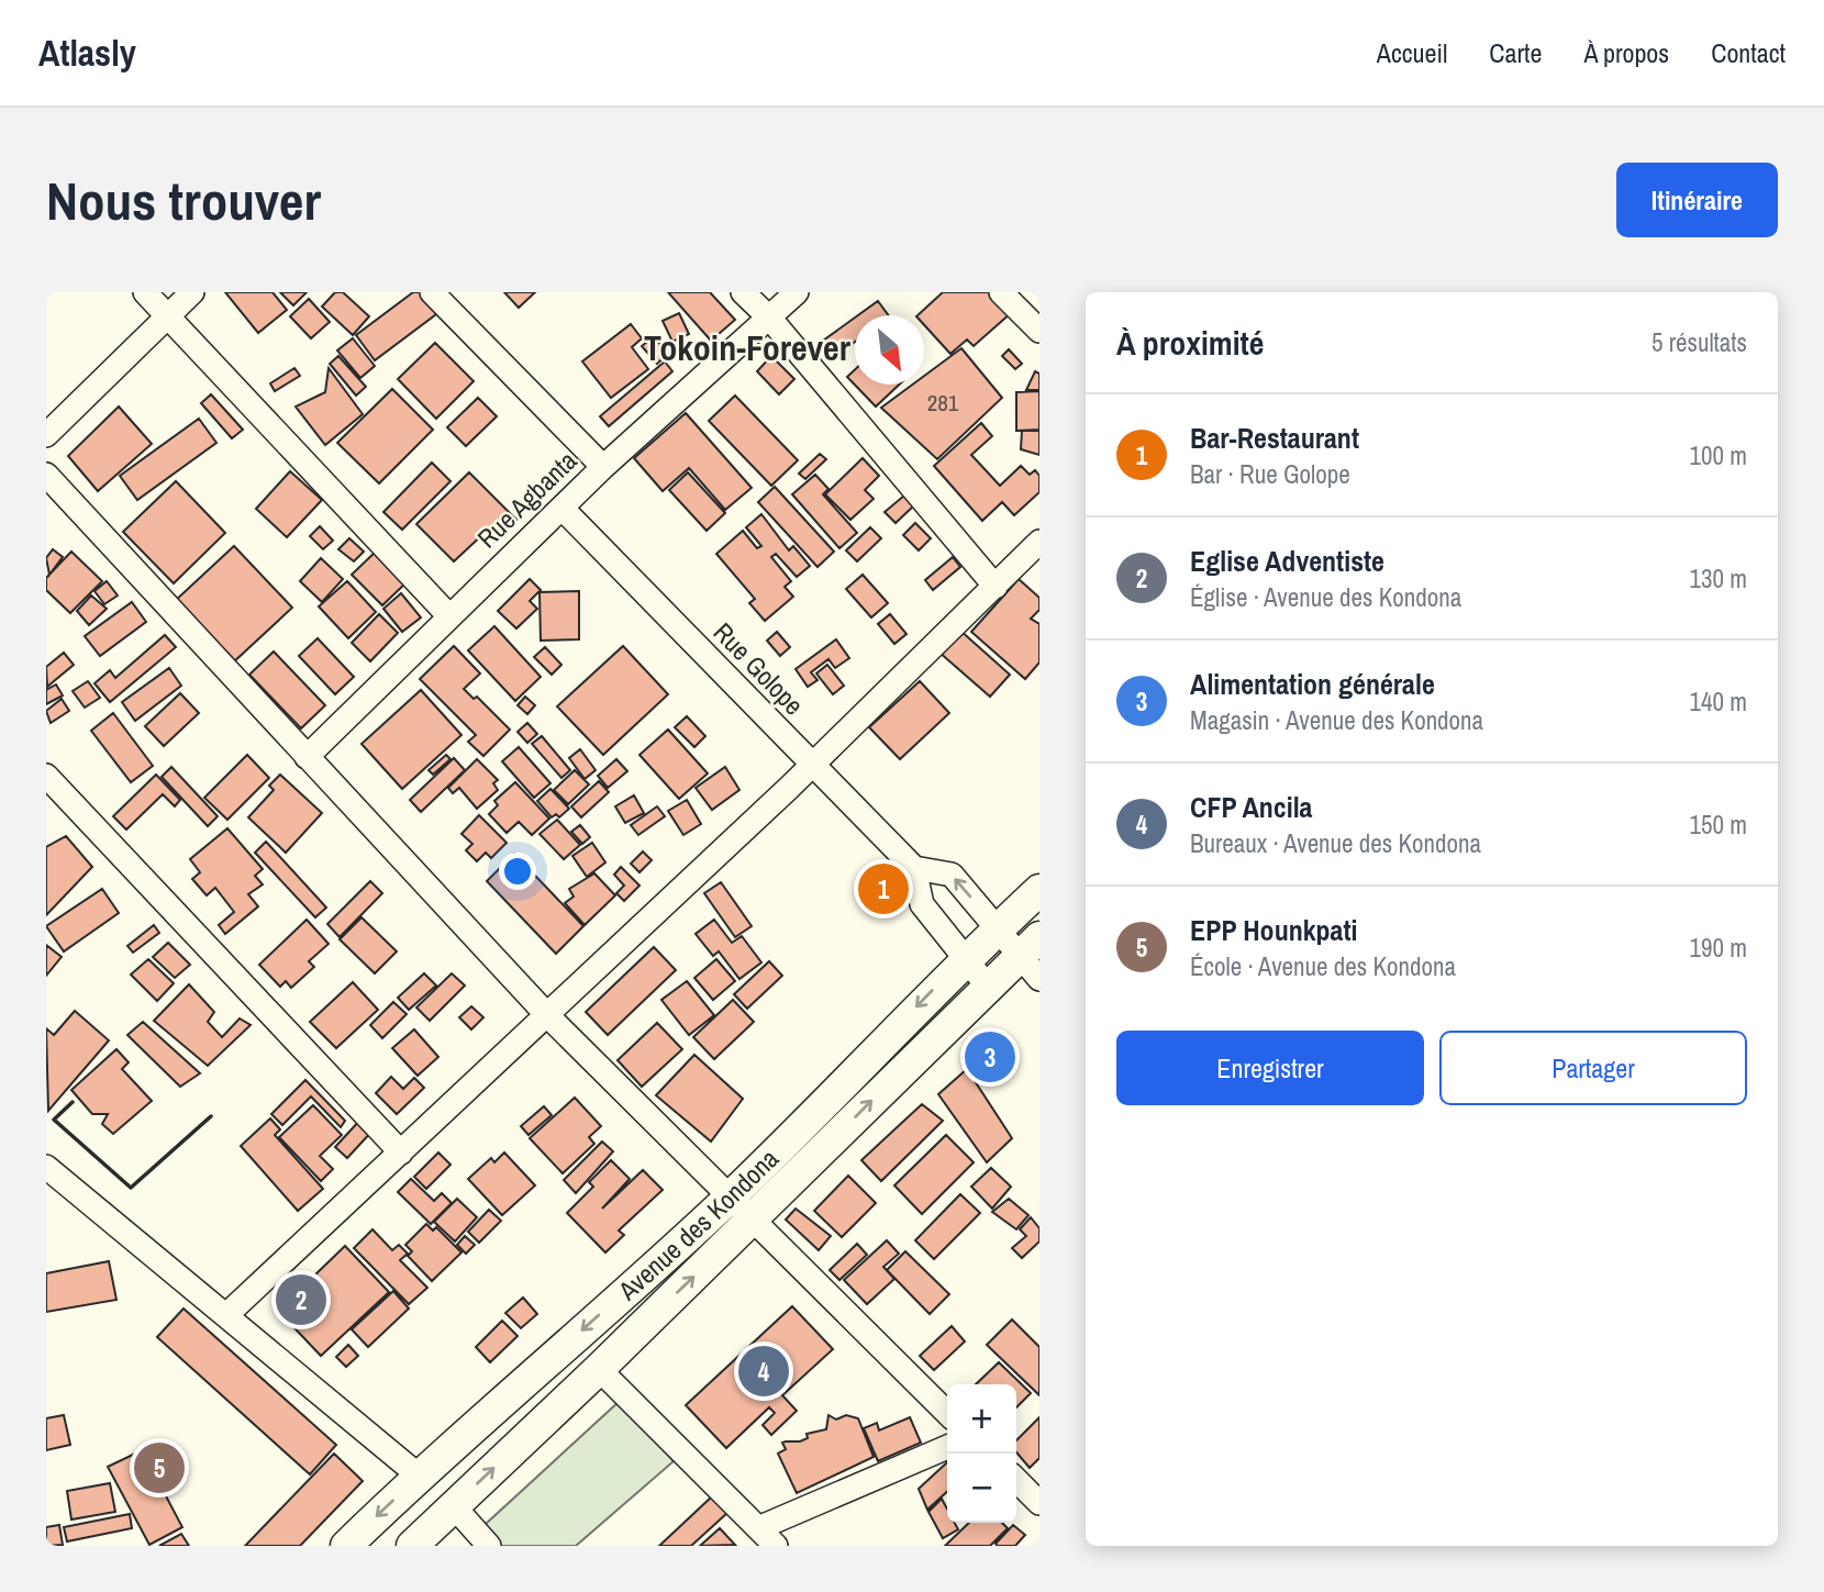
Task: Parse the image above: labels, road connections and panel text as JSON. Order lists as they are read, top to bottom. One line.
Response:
{"streets":{"street":["Rue Agbanta","Rue Golope","Avenue des Kondona"]},"crossings":[["Rue Agbanta","Rue Golope"]],"districts":["Tokoin-Forever"],"house_numbers":["281"],"north":"bottom right","page":{"header":"Atlasly","nav":["Accueil","Carte","À propos","Contact"],"buttons":["Itinéraire",["Enregistrer","Partager"]],"title":"Nous trouver","heading":["À proximité","5 résultats"],"list":[{"mark":"1","name":"Bar-Restaurant","note":"Bar · Rue Golope","value":"100 m"},{"mark":"2","name":"Eglise Adventiste","note":"Église · Avenue des Kondona","value":"130 m"},{"mark":"3","name":"Alimentation générale","note":"Magasin · Avenue des Kondona","value":"140 m"},{"mark":"4","name":"CFP Ancila","note":"Bureaux · Avenue des Kondona","value":"150 m"},{"mark":"5","name":"EPP Hounkpati","note":"École · Avenue des Kondona","value":"190 m"}],"pins":["1","3","2","4","5"],"map_buttons":["+","−"]}}
